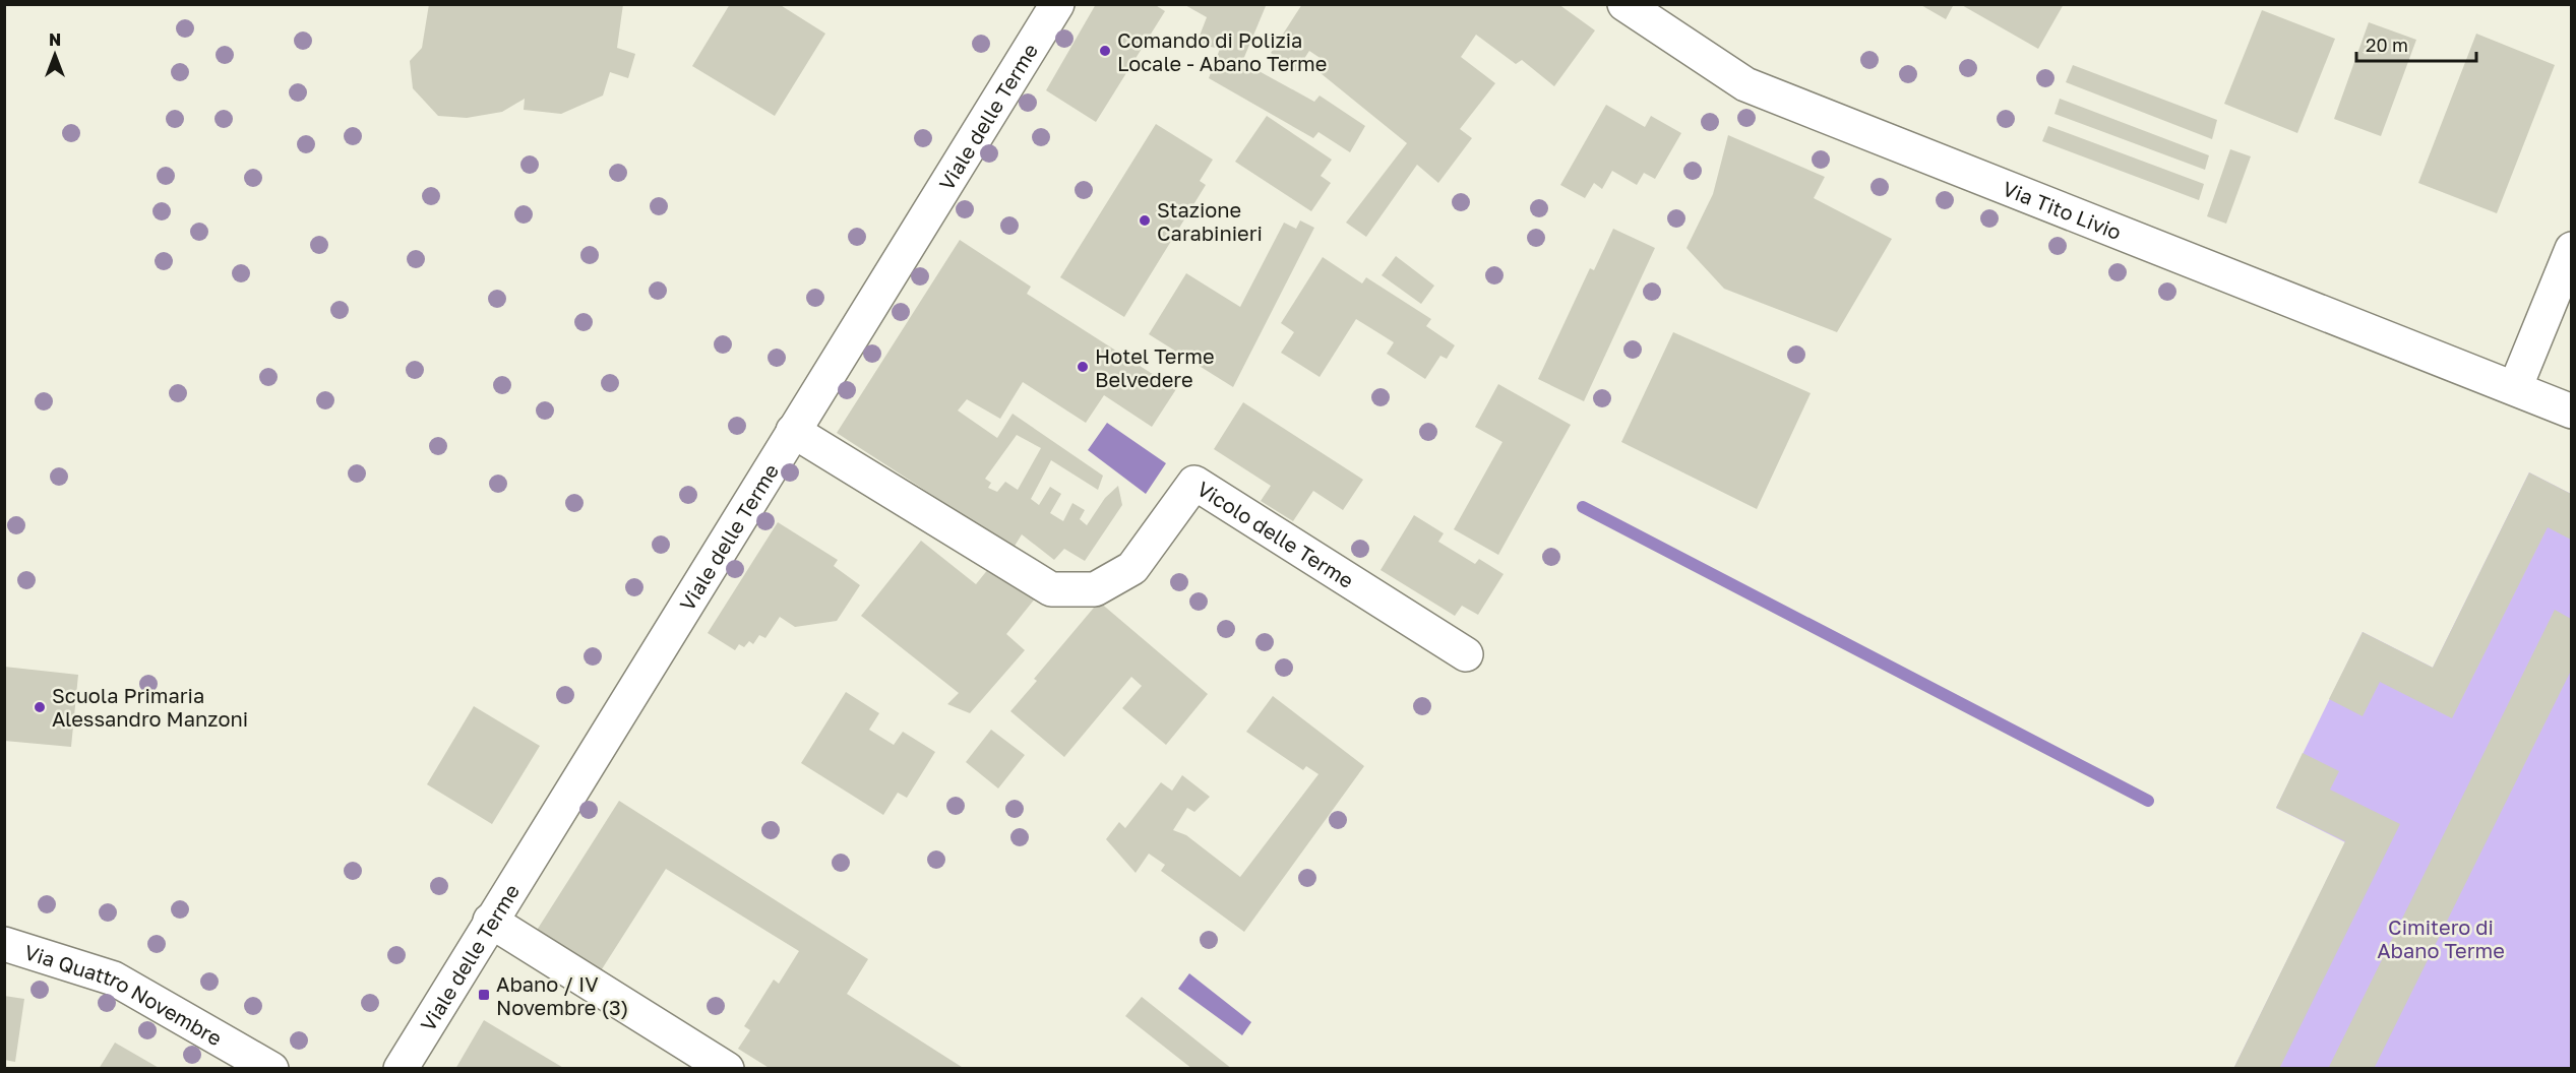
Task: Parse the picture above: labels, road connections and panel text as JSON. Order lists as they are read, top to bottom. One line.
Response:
{"streets":{"street":["Viale delle Terme","Via Tito Livio","Vicolo delle Terme","Via Quattro Novembre"]},"crossings":[["Viale delle Terme","Vicolo delle Terme"]],"parks":["Cimitero di Abano Terme"],"places":{"other":["Comando di Polizia Locale - Abano Terme","Stazione Carabinieri","Hotel Terme Belvedere","Scuola Primaria Alessandro Manzoni"],"transit":["Abano / IV Novembre (3)"]},"scale_bar":"20 m","north":"top"}
